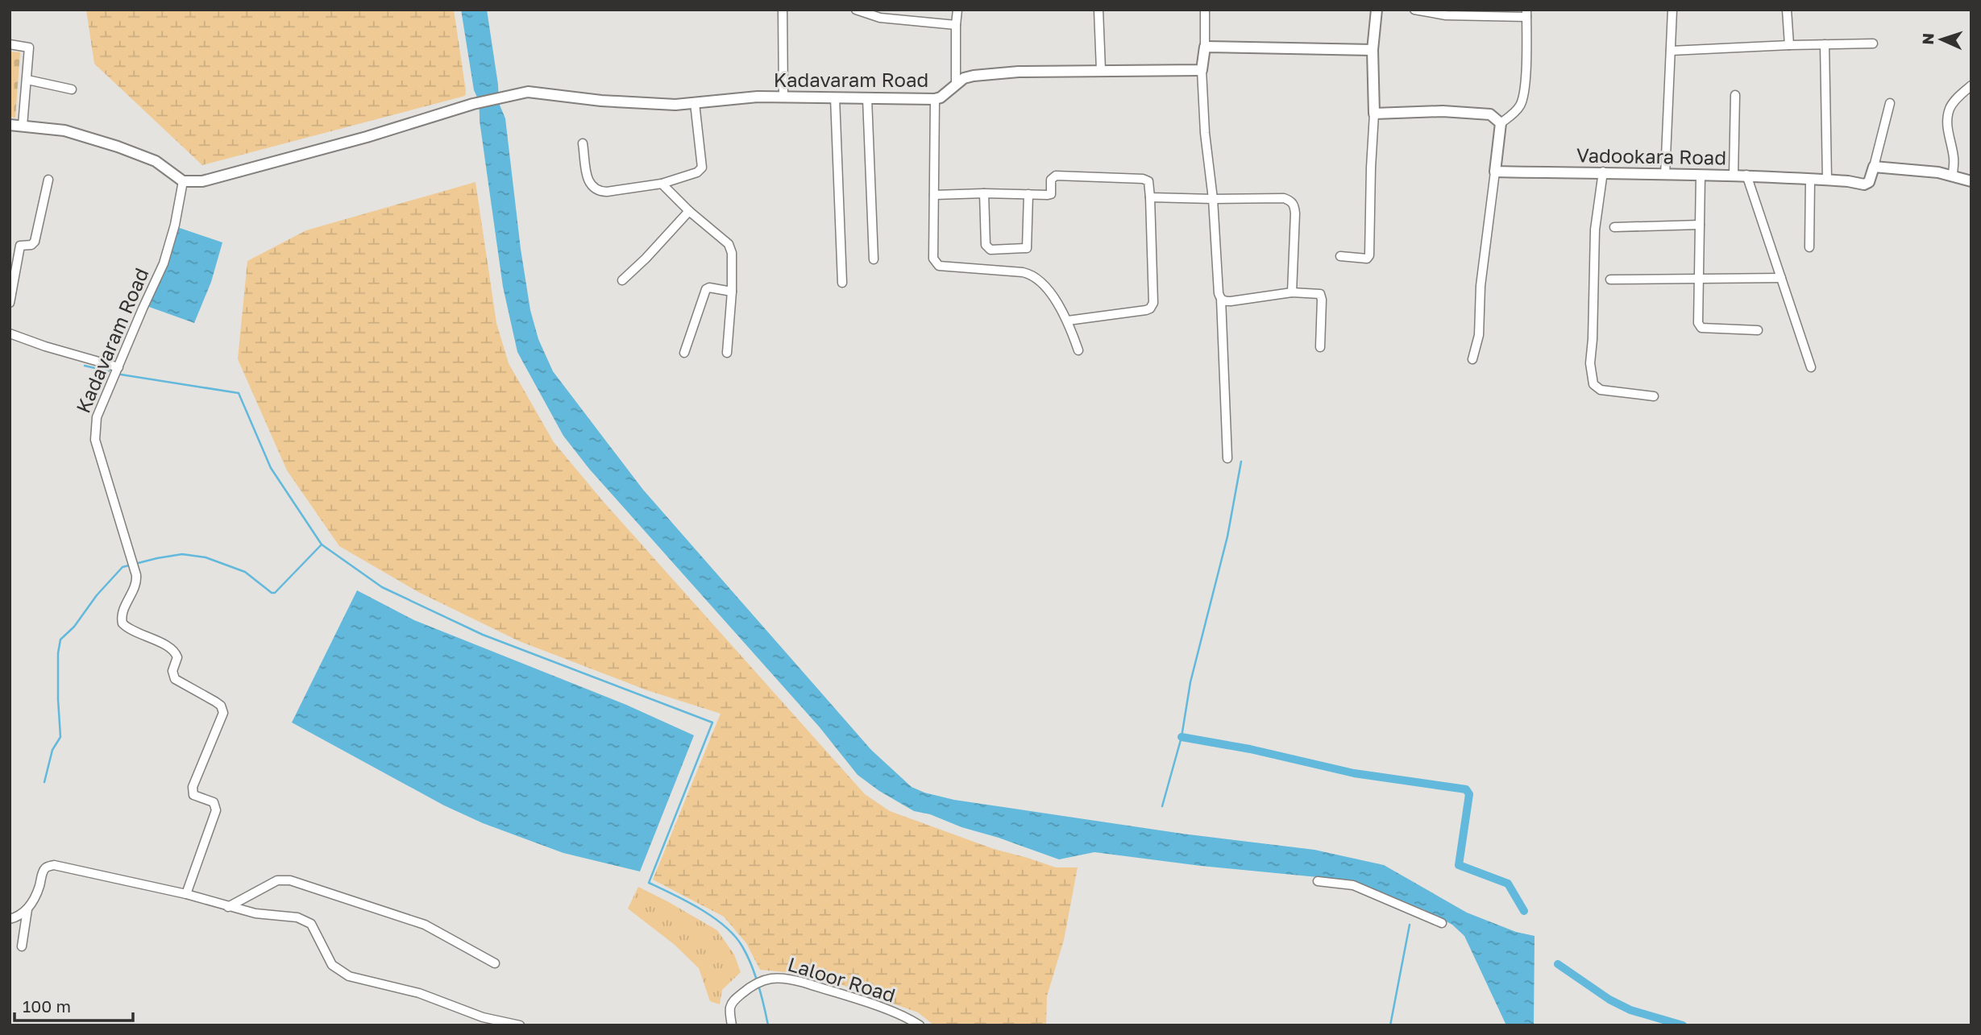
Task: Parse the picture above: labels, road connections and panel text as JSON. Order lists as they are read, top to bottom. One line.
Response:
{"streets":{"main road":["Kadavaram Road","Vadookara Road"],"street":["Laloor Road"]},"scale_bar":"100 m","north":"left"}
